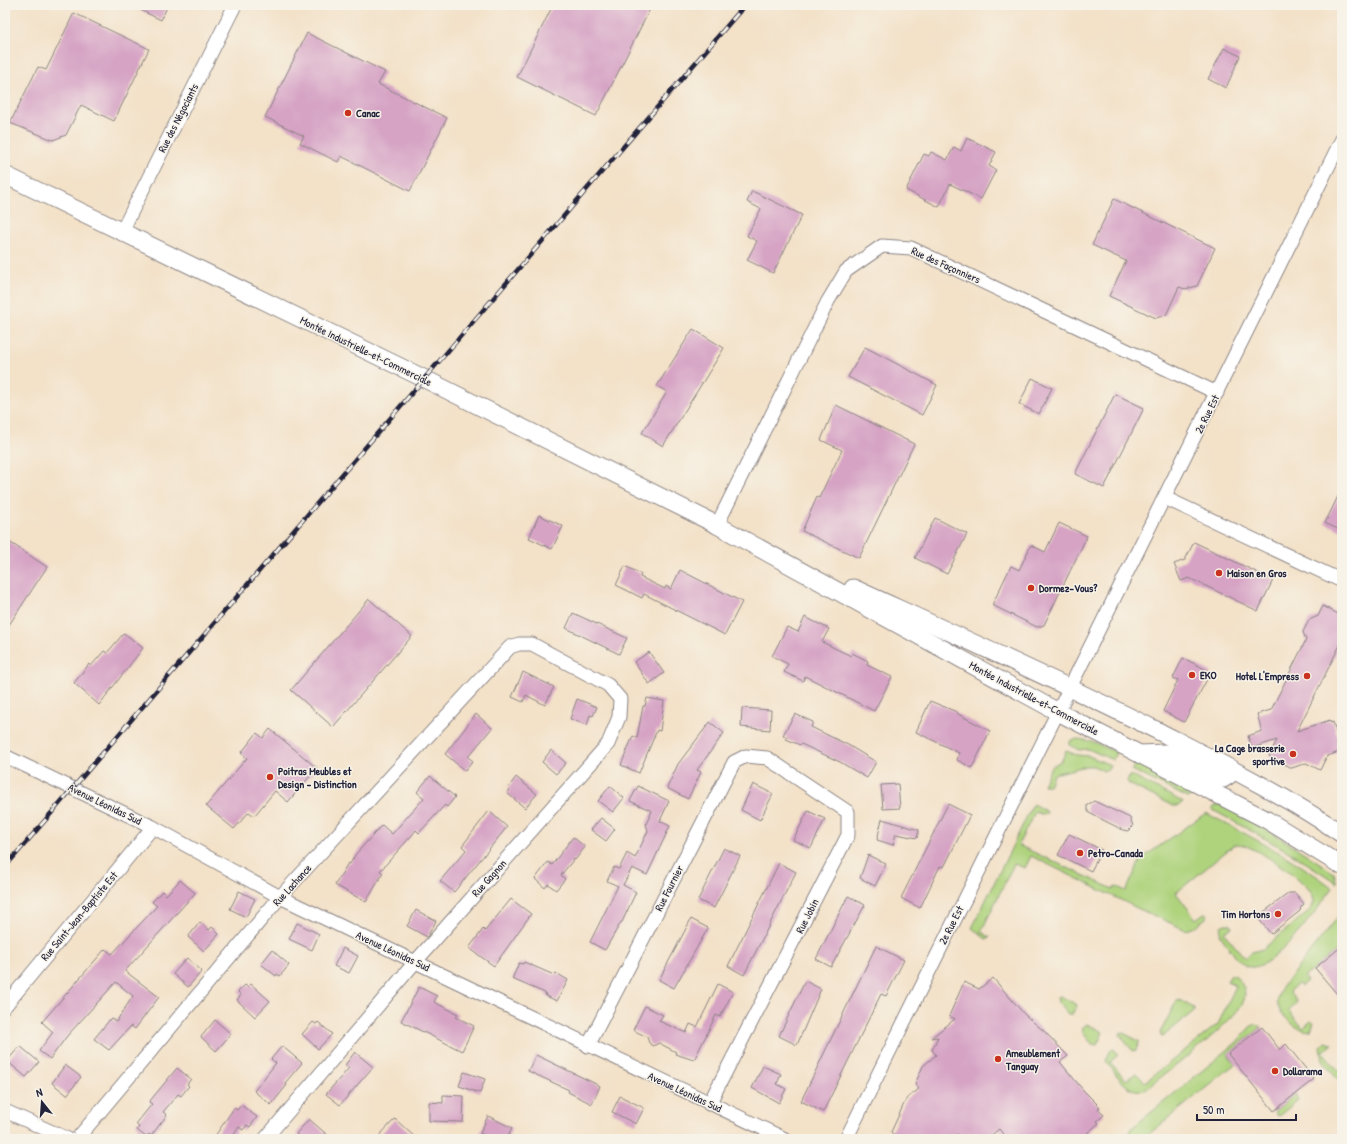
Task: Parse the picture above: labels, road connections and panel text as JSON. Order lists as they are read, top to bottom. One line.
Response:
{"streets":{"main road":["Montée Industrielle-et-Commerciale"],"street":["Rue des Négociants","Rue des Façonniers","2e Rue Est","Avenue Léonidas Sud","Rue Gagnon","Rue Lachance","Rue Fournier","Rue Saint-Jean-Baptiste Est","Rue Jobin"]},"crossings":[["Rue des Négociants","Montée Industrielle-et-Commerciale"],["Rue des Façonniers","Montée Industrielle-et-Commerciale"],["Rue des Façonniers","2e Rue Est"],["Montée Industrielle-et-Commerciale","2e Rue Est"],["Avenue Léonidas Sud","Rue Gagnon"],["Avenue Léonidas Sud","Rue Lachance"],["Avenue Léonidas Sud","Rue Fournier"],["Avenue Léonidas Sud","Rue Saint-Jean-Baptiste Est"],["Avenue Léonidas Sud","Rue Jobin"],["Rue Gagnon","Rue Lachance"],["Rue Fournier","Rue Jobin"]],"places":["Canac","Maison en Gros","Dormez-Vous?","EKO","Hotel L'Empress","La Cage brasserie sportive","Poitras Meubles et Design - Distinction","Petro-Canada","Tim Hortons","Ameublement Tanguay","Dollarama"],"scale_bar":"50 m","north":"top"}
